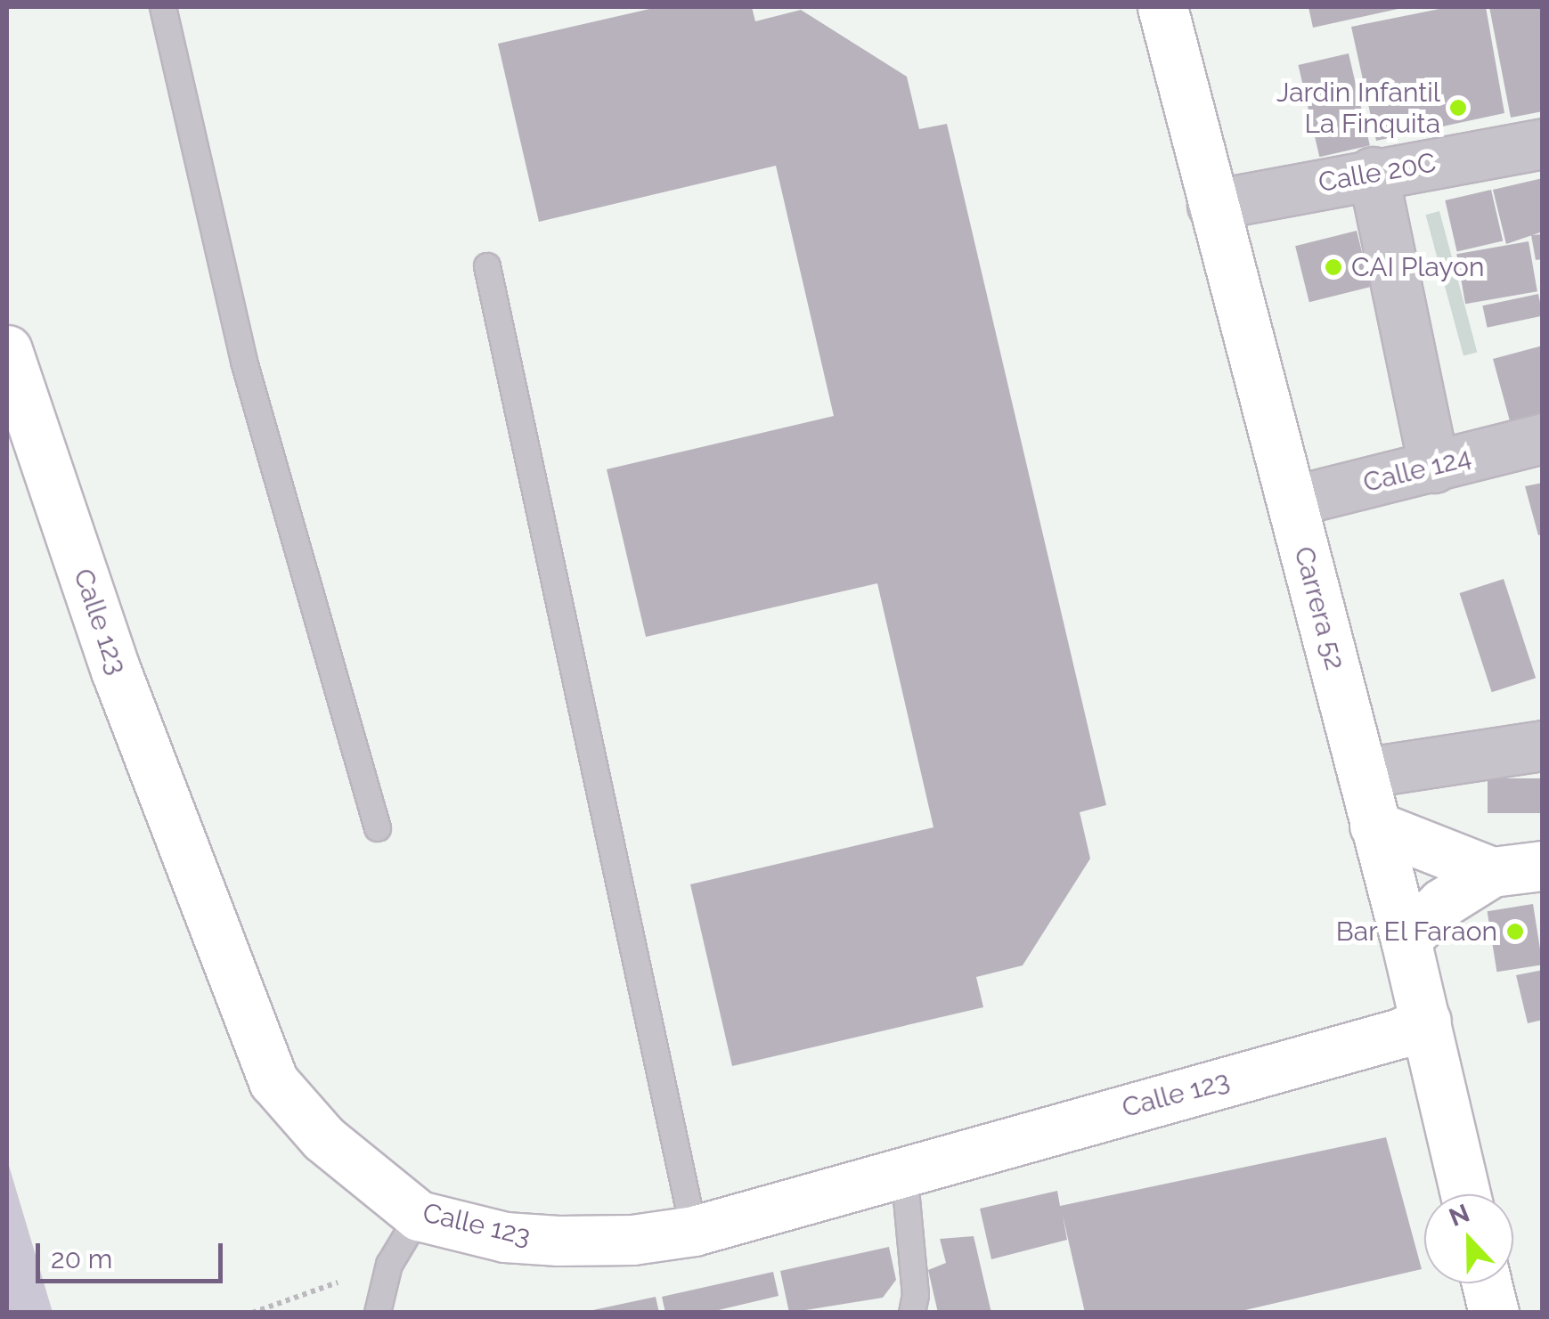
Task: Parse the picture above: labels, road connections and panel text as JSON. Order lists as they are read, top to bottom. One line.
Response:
{"streets":{"main road":["Carrera 52","Calle 123"],"street":["Calle 20C","Calle 124"]},"crossings":[["Calle 20C","Carrera 52"],["Calle 124","Carrera 52"],["Carrera 52","Calle 123"]],"places":["Jardin Infantil La Finquita","CAI Playon","Bar El Faraon"],"scale_bar":"20 m","north":"top"}
